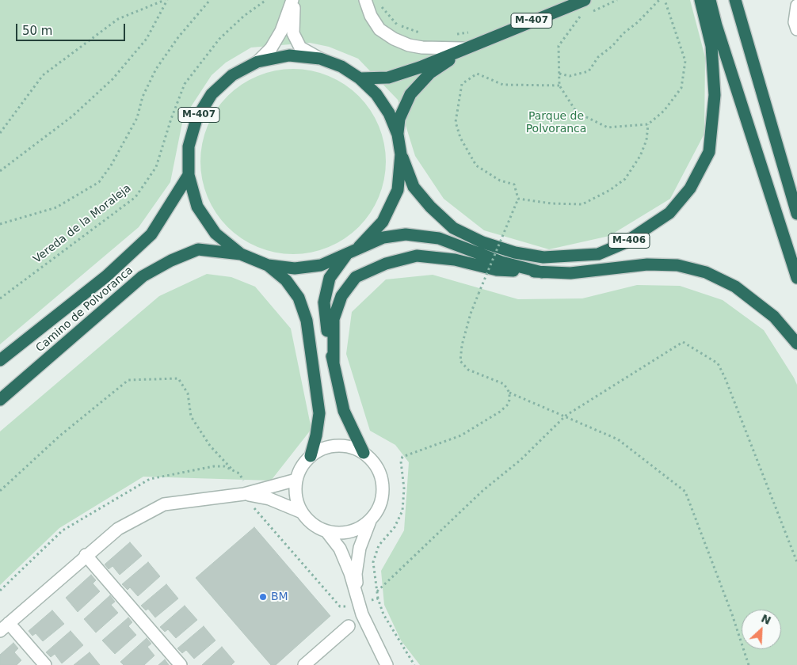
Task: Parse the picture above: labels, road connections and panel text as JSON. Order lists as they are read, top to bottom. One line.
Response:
{"streets":{"highway":["M-407","M-406","Camino de Polvoranca"],"path":["Vereda de la Moraleja"]},"crossings":[["M-407","M-406"],["M-407","Camino de Polvoranca"]],"parks":["Parque de Polvoranca"],"places":["BM"],"scale_bar":"50 m","north":"top right"}
